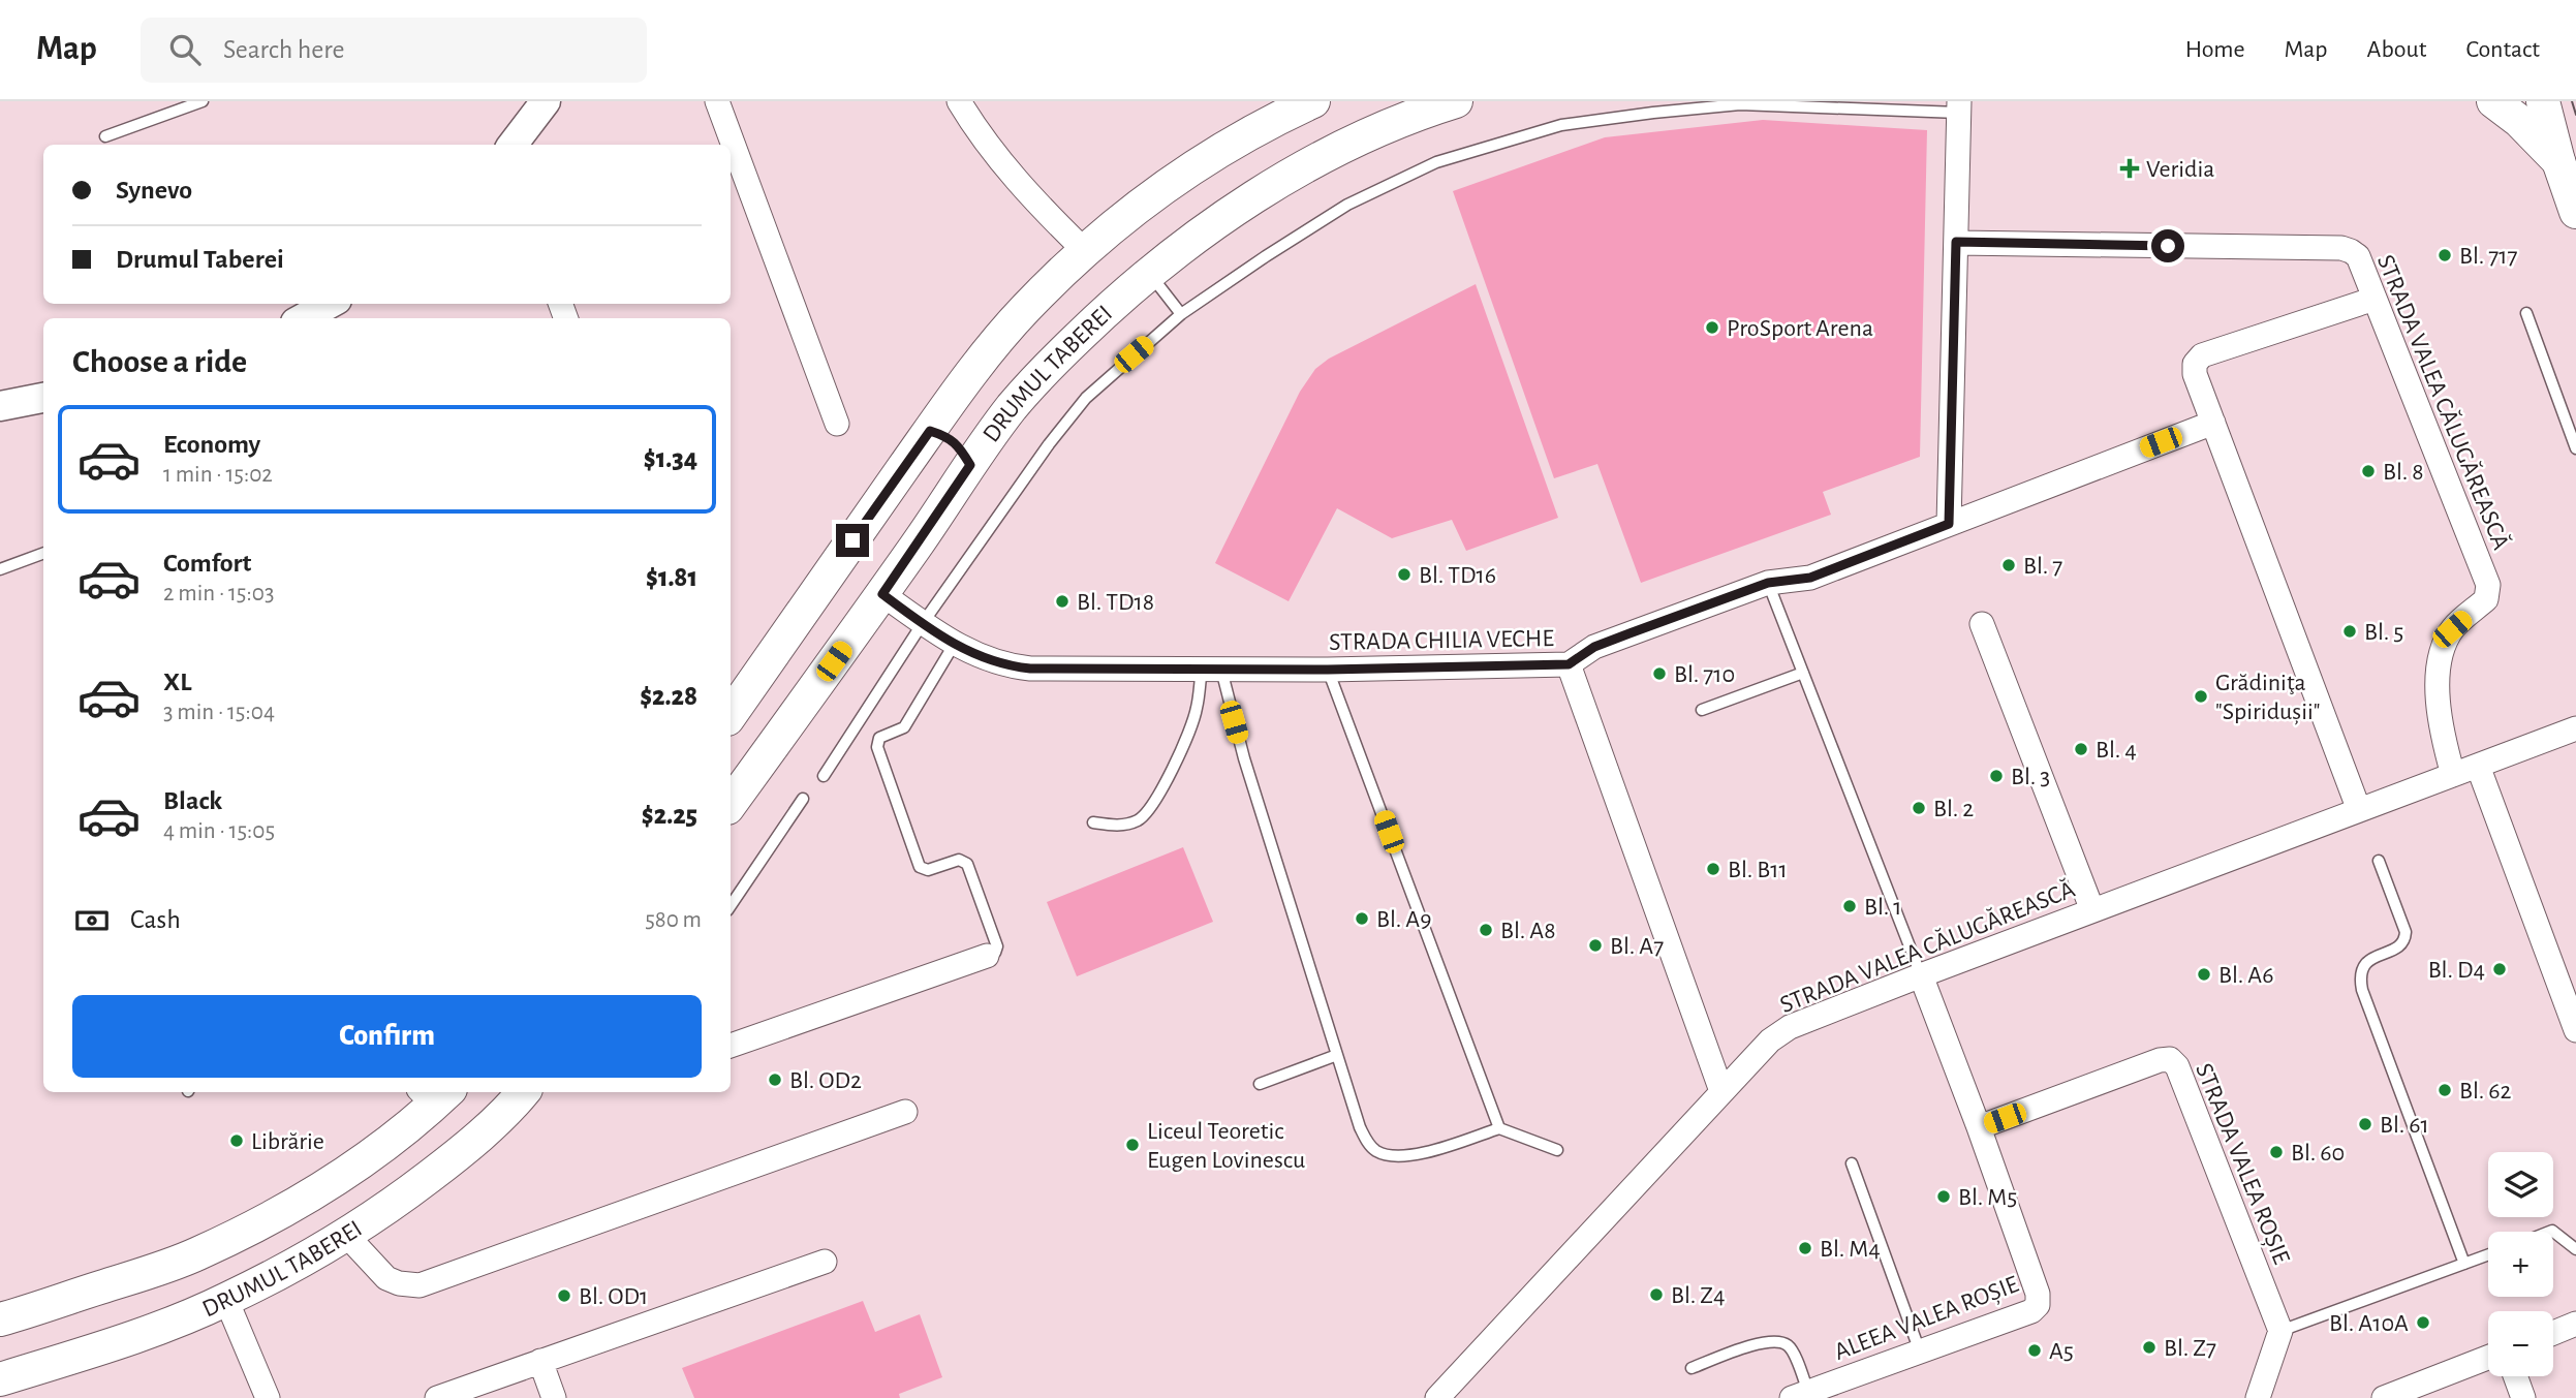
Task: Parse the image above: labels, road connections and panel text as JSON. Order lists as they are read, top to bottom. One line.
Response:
{"streets":{"main road":["DRUMUL TABEREI"],"street":["STRADA VALEA CĂLUGĂREASCĂ","STRADA CHILIA VECHE","STRADA VALEA ROȘIE","ALEEA VALEA ROȘIE"]},"crossings":[["DRUMUL TABEREI","STRADA CHILIA VECHE"],["STRADA VALEA CĂLUGĂREASCĂ","STRADA CHILIA VECHE"],["STRADA VALEA CĂLUGĂREASCĂ","ALEEA VALEA ROȘIE"],["STRADA VALEA ROȘIE","ALEEA VALEA ROȘIE"]],"places":{"health":["Veridia"],"other":["Bl. 717","ProSport Arena","Bl. 8","Bl. 7","Bl. TD16","Bl. TD18","Bl. 5","Bl. 710","Grădiniţa \"Spiridușii\"","Bl. 4","Bl. 3","Bl. 2","Bl. B11","Bl. 1","Bl. A9","Bl. A8","Bl. A7","Bl. D4","Bl. A6","Bl. OD2","Bl. 62","Bl. 61","Librărie","Liceul Teoretic Eugen Lovinescu","Bl. 60","Bl. M5","Bl. M4","Bl. Z4","Bl. OD1","Bl. A10A","Bl. Z7","A5"]},"page":{"header":"Map","search":"Search here","nav":["Home","Map","About","Contact"],"banner":["Synevo","Drumul Taberei"],"heading":"Choose a ride","list":[{"name":"Economy","note":"1 min · 15:02","value":"$1.34"},{"name":"Comfort","note":"2 min · 15:03","value":"$1.81"},{"name":"XL","note":"3 min · 15:04","value":"$2.28"},{"name":"Black","note":"4 min · 15:05","value":"$2.25"}],"pay":["Cash","580 m"],"buttons":"Confirm","map_buttons":["+","−"]}}
